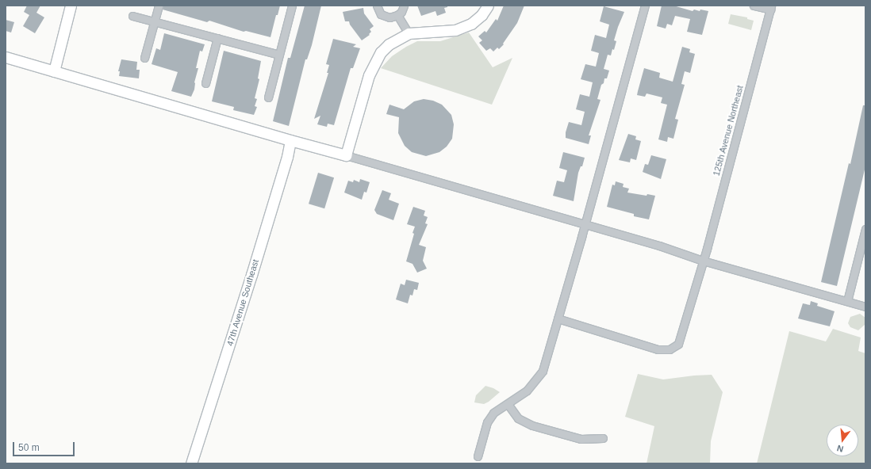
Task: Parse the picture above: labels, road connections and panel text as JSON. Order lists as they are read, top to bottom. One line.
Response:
{"streets":{"street":["125th Avenue Northeast","47th Avenue Southeast"]},"scale_bar":"50 m","north":"bottom"}
